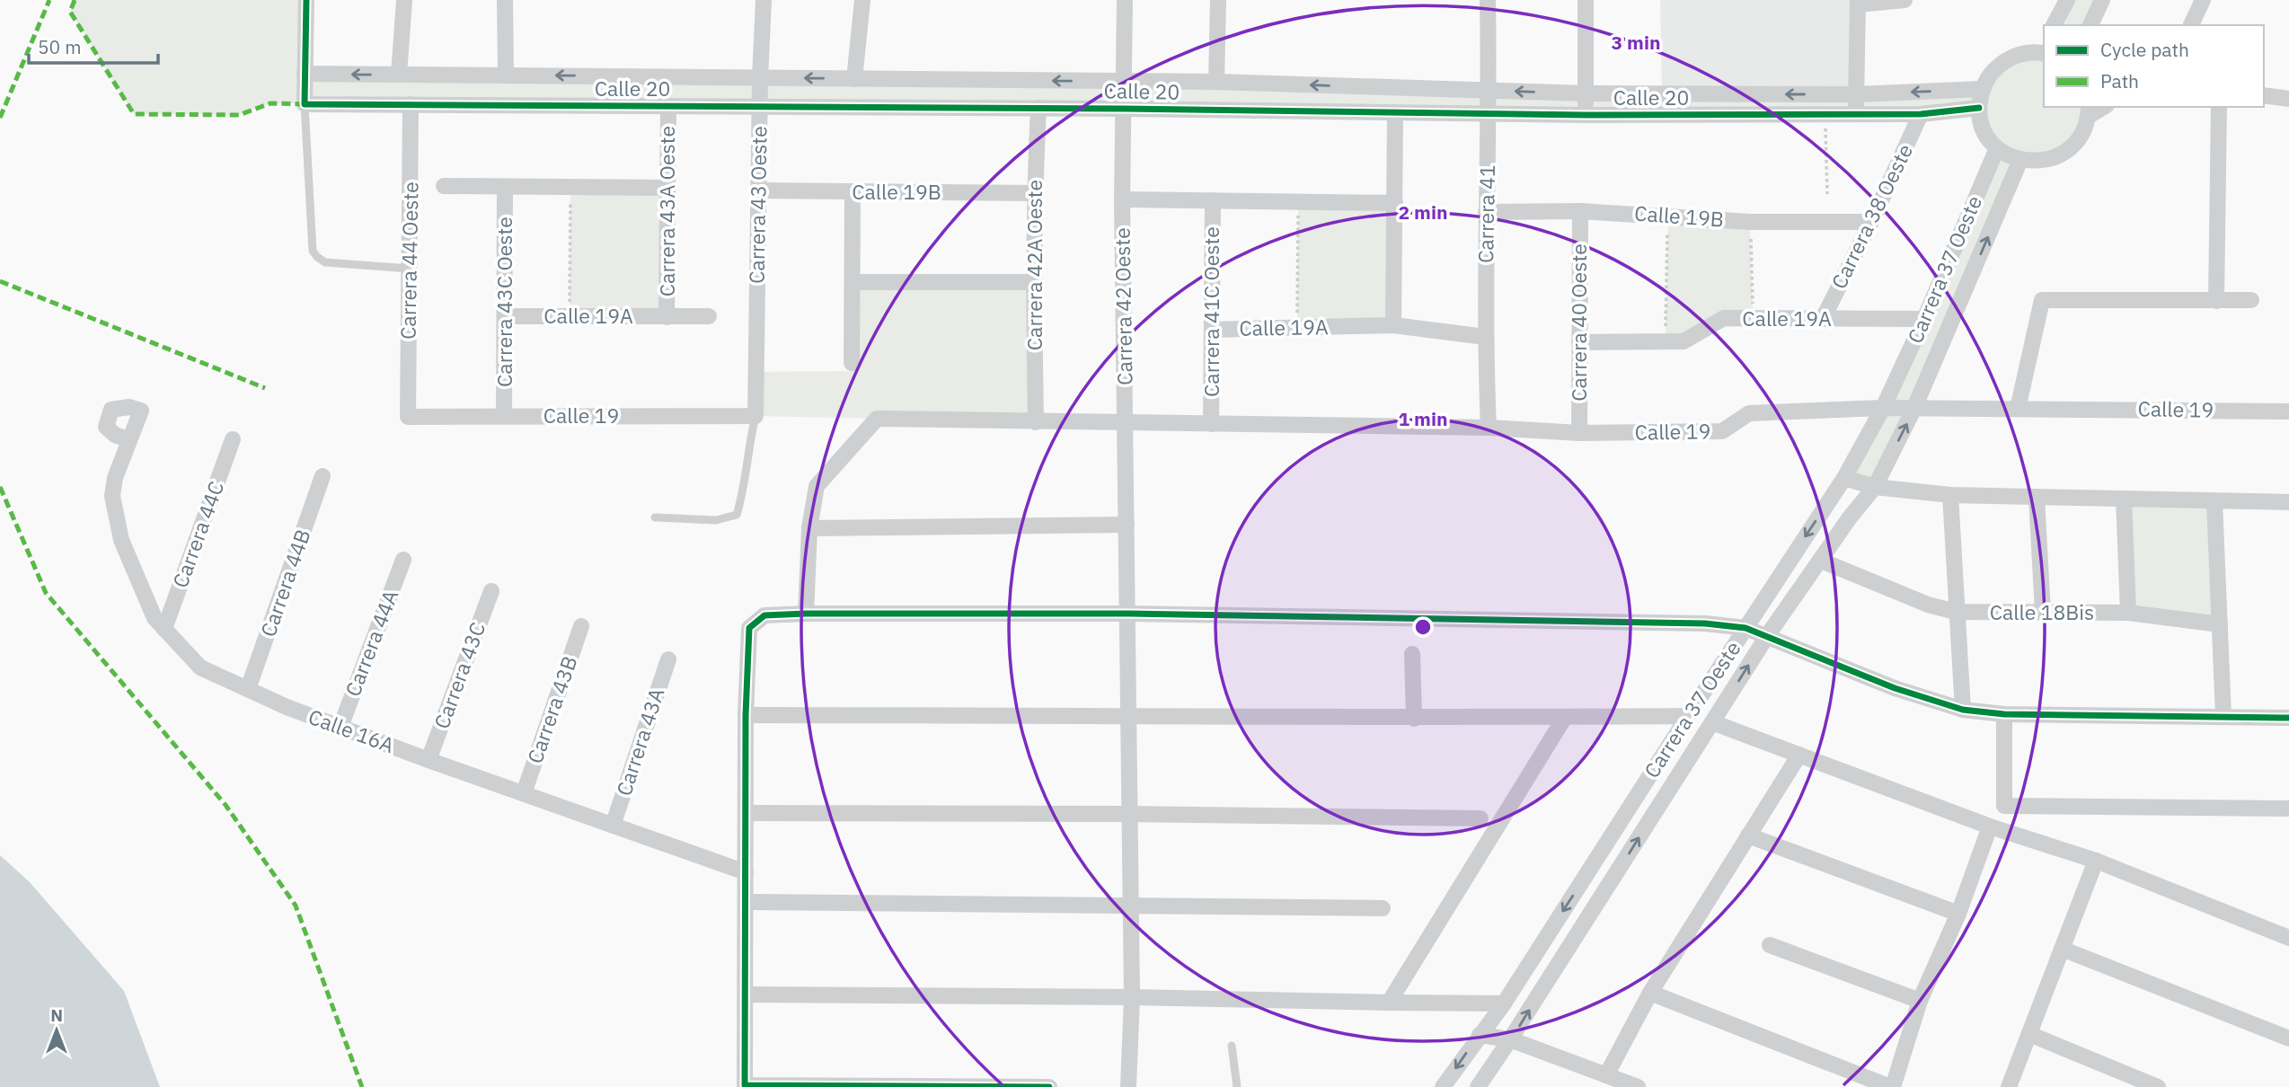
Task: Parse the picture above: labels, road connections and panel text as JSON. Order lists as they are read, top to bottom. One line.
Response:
{"streets":{"street":["Calle 20","Calle 19B","Carrera 43 Oeste","Carrera 43A Oeste","Carrera 41","Carrera 38 Oeste","Carrera 44 Oeste","Carrera 42A Oeste","Carrera 37 Oeste","Carrera 43C Oeste","Carrera 42 Oeste","Carrera 41C Oeste","Calle 19A","Carrera 40 Oeste","Calle 19","Carrera 44C","Carrera 44B","Calle 18Bis","Carrera 44A","Carrera 43C","Carrera 43B","Calle 16A","Carrera 43A"]},"crossings":[["Calle 20","Carrera 43 Oeste"],["Calle 20","Carrera 43A Oeste"],["Calle 20","Carrera 41"],["Calle 20","Carrera 38 Oeste"],["Calle 20","Carrera 44 Oeste"],["Calle 20","Carrera 42A Oeste"],["Calle 20","Carrera 42 Oeste"],["Calle 19B","Carrera 43 Oeste"],["Calle 19B","Carrera 41"],["Calle 19B","Carrera 38 Oeste"],["Calle 19B","Carrera 42A Oeste"],["Calle 19B","Carrera 40 Oeste"],["Carrera 43 Oeste","Calle 19"],["Carrera 43A Oeste","Calle 19A"],["Carrera 41","Calle 19A"],["Carrera 41","Calle 19"],["Carrera 38 Oeste","Calle 19A"],["Carrera 44 Oeste","Calle 19"],["Carrera 42A Oeste","Calle 19"],["Carrera 37 Oeste","Calle 19A"],["Carrera 37 Oeste","Calle 19"],["Carrera 37 Oeste","Calle 18Bis"],["Carrera 43C Oeste","Calle 19A"],["Carrera 43C Oeste","Calle 19"],["Carrera 42 Oeste","Calle 19"],["Carrera 41C Oeste","Calle 19A"],["Carrera 41C Oeste","Calle 19"],["Calle 19A","Carrera 40 Oeste"],["Carrera 40 Oeste","Calle 19"],["Carrera 44C","Calle 16A"],["Carrera 44B","Calle 16A"],["Carrera 44A","Calle 16A"],["Carrera 43C","Calle 16A"],["Carrera 43B","Calle 16A"],["Calle 16A","Carrera 43A"]],"legend":["Cycle path","Path"],"scale_bar":"50 m","north":"top","rings":["3 min","2 min","1 min"]}
